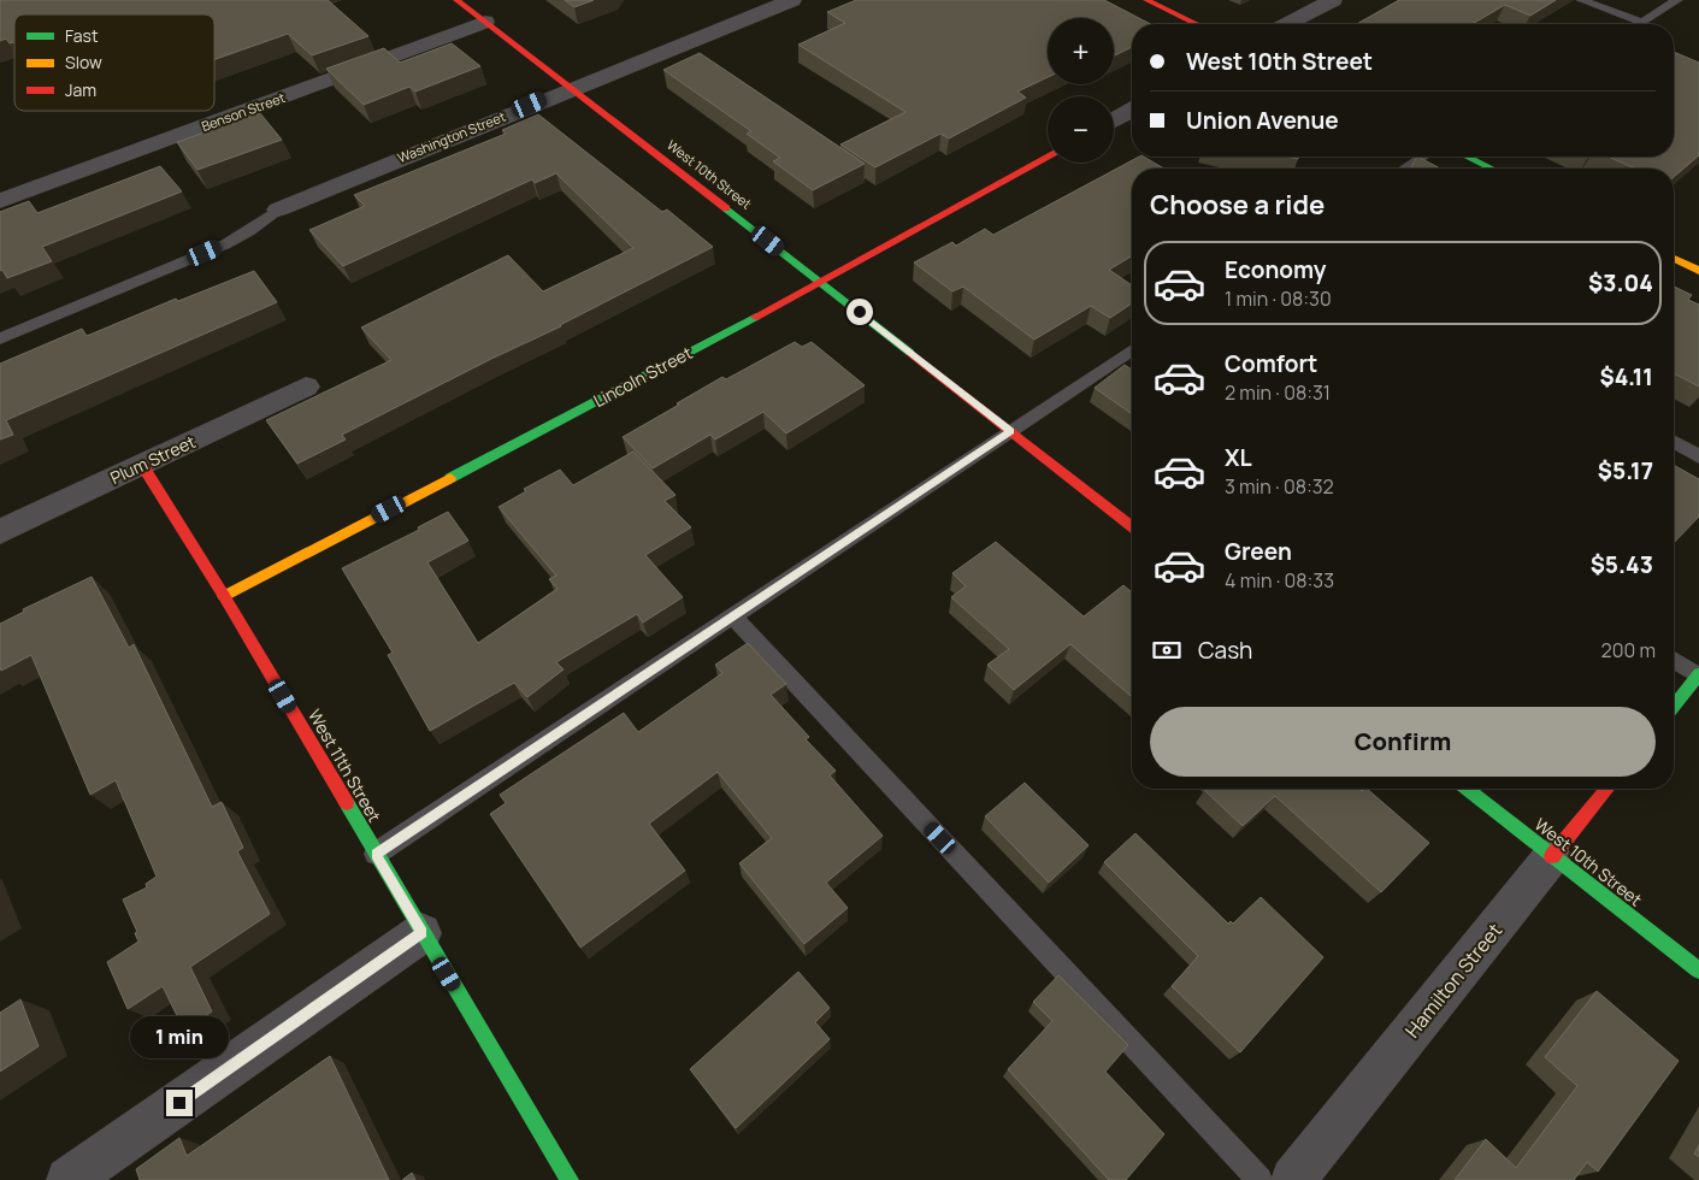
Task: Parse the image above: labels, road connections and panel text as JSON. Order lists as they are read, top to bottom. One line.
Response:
{"streets":{"street":["Benson Street","Washington Street","West 10th Street","Lincoln Street","Plum Street","West 11th Street","Hamilton Street"]},"crossings":[["Benson Street","West 10th Street"],["Washington Street","West 10th Street"],["West 10th Street","Lincoln Street"],["West 10th Street","Hamilton Street"],["Lincoln Street","West 11th Street"],["Plum Street","West 11th Street"]],"legend":["Fast","Slow","Jam"],"page":{"map_buttons":["+","−"],"banner":["West 10th Street","Union Avenue"],"heading":"Choose a ride","list":[{"name":"Economy","note":"1 min · 08:30","value":"$3.04"},{"name":"Comfort","note":"2 min · 08:31","value":"$4.11"},{"name":"XL","note":"3 min · 08:32","value":"$5.17"},{"name":"Green","note":"4 min · 08:33","value":"$5.43"}],"pay":["Cash","200 m"],"buttons":"Confirm","bubble":"1 min"}}
